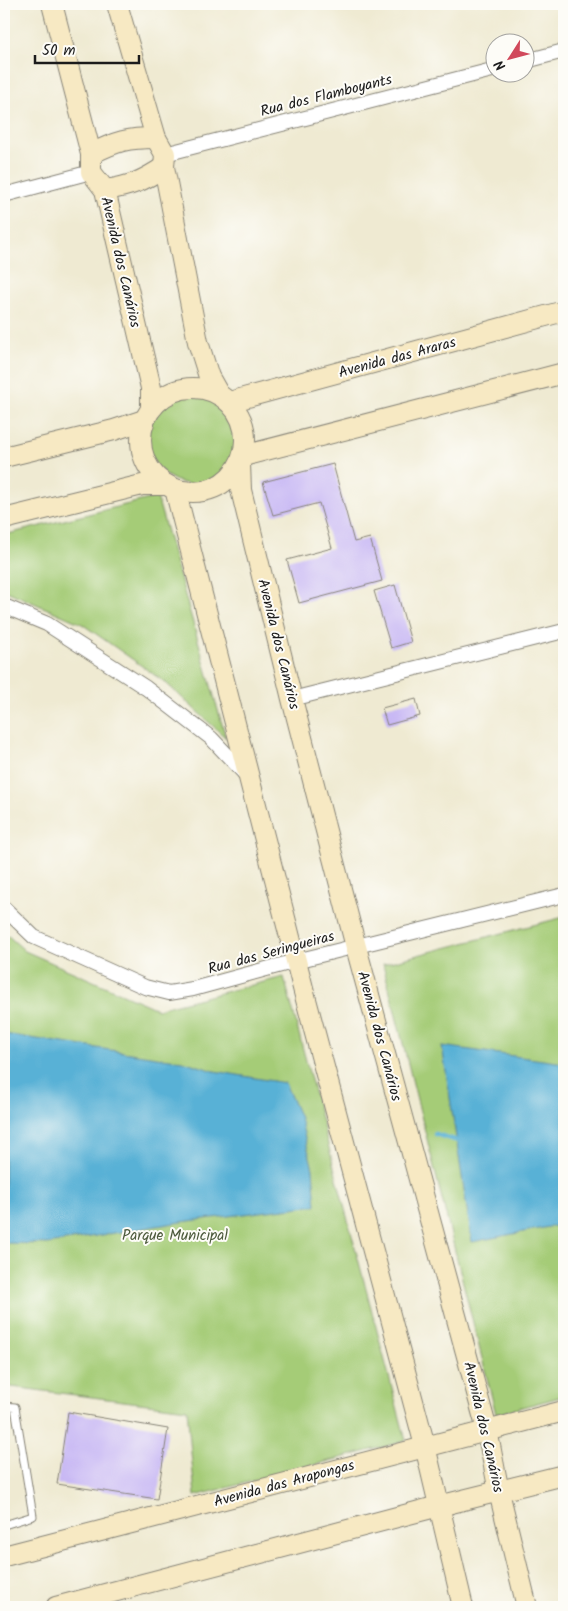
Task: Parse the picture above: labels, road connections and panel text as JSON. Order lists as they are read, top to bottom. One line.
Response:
{"streets":{"street":["Rua dos Flamboyants","Avenida dos Canários","Avenida das Araras","Rua das Seringueiras","Avenida das Arapongas"]},"crossings":[["Avenida dos Canários","Avenida das Araras"],["Avenida dos Canários","Rua das Seringueiras"],["Avenida dos Canários","Avenida das Arapongas"]],"parks":["Parque Municipal"],"scale_bar":"50 m","north":"bottom left"}
